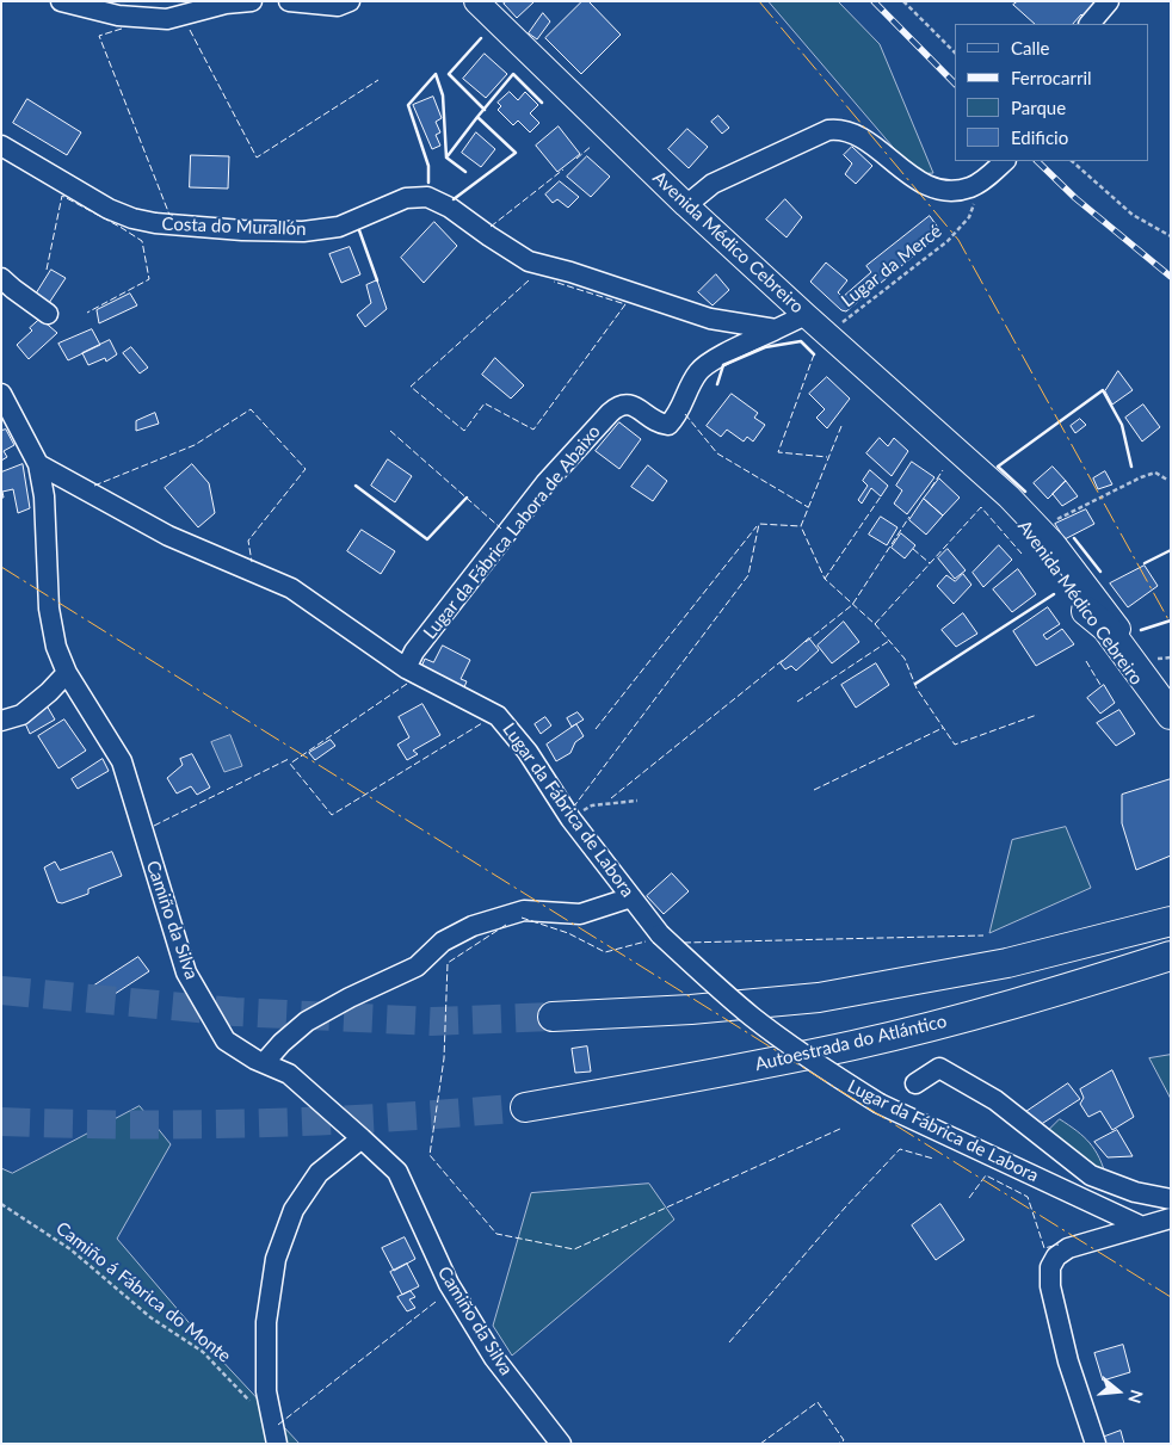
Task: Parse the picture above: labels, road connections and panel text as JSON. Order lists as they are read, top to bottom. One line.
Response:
{"streets":{"highway":["Autoestrada do Atlántico"],"main road":["Avenida Médico Cebreiro"],"street":["Costa do Murallón","Lugar da Fábrica Labora de Abaixo","Lugar da Fábrica de Labora","Camiño da Silva"],"path":["Lugar da Mercé","Camiño á Fábrica do Monte"]},"crossings":[["Costa do Murallón","Lugar da Fábrica Labora de Abaixo"],["Avenida Médico Cebreiro","Lugar da Mercé"],["Lugar da Fábrica Labora de Abaixo","Lugar da Fábrica de Labora"],["Lugar da Fábrica de Labora","Camiño da Silva"]],"legend":["Calle","Ferrocarril","Parque","Edificio"],"north":"right"}
